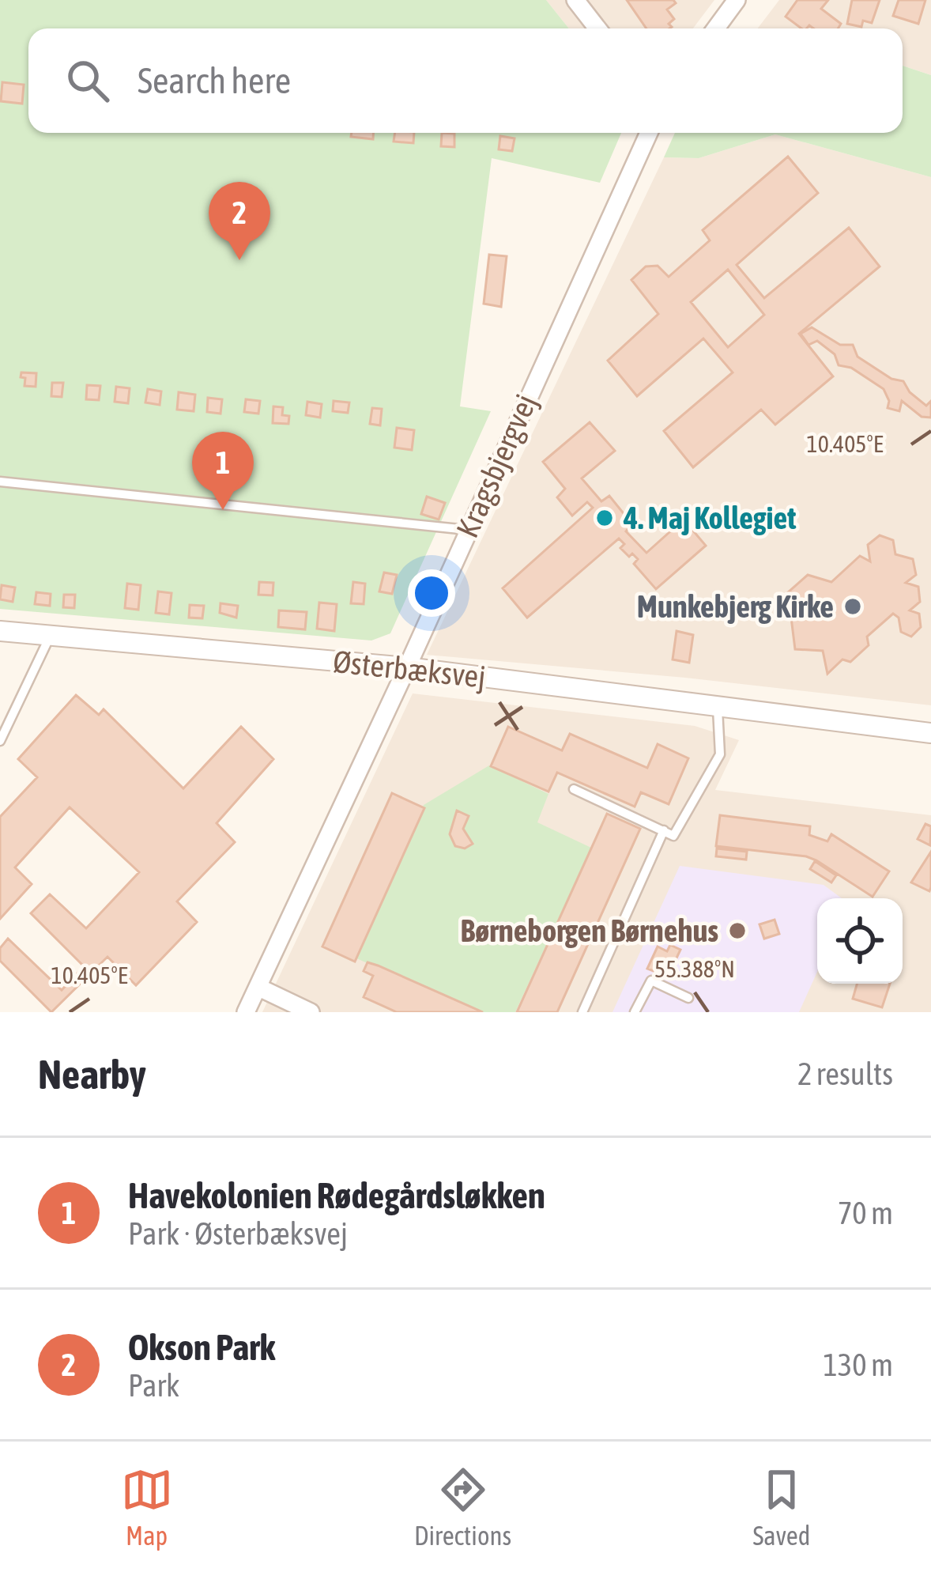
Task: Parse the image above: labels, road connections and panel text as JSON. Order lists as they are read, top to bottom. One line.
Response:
{"streets":{"street":["Kragsbjergvej","Østerbæksvej"]},"crossings":[["Kragsbjergvej","Østerbæksvej"]],"places":["4. Maj Kollegiet","Munkebjerg Kirke","Børneborgen Børnehus"],"page":{"search":"Search here","pins":["2","1"],"heading":["Nearby","2 results"],"list":[{"mark":"1","name":"Havekolonien Rødegårdsløkken","note":"Park · Østerbæksvej","value":"70 m"},{"mark":"2","name":"Okson Park","note":"Park","value":"130 m"}],"nav":["Map","Directions","Saved"]},"coordinates":["10.405°E","55.388°N"]}
